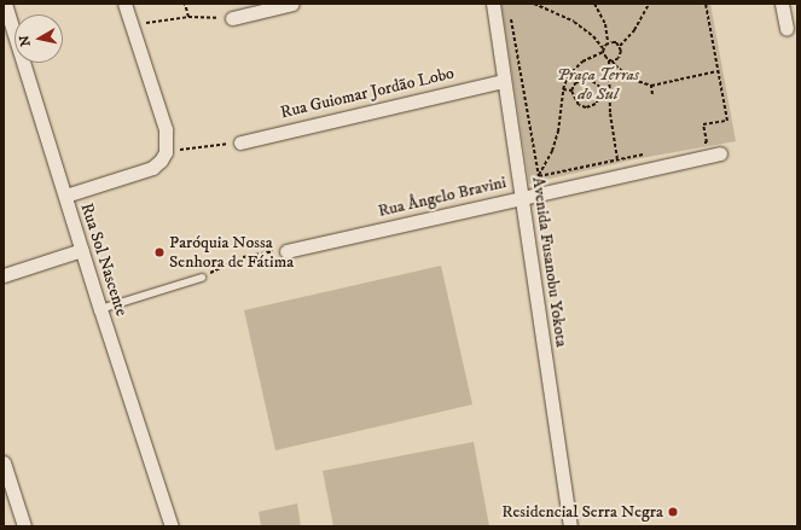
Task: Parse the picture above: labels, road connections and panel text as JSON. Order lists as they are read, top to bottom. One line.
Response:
{"streets":{"street":["Rua Guiomar Jordão Lobo","Rua Ângelo Bravini","Rua Sol Nascente","Avenida Fusanobu Yokota"]},"crossings":[["Rua Guiomar Jordão Lobo","Avenida Fusanobu Yokota"],["Rua Ângelo Bravini","Avenida Fusanobu Yokota"]],"parks":["Praça Terras do Sul"],"places":["Paróquia Nossa Senhora de Fátima","Residencial Serra Negra"],"north":"left"}
